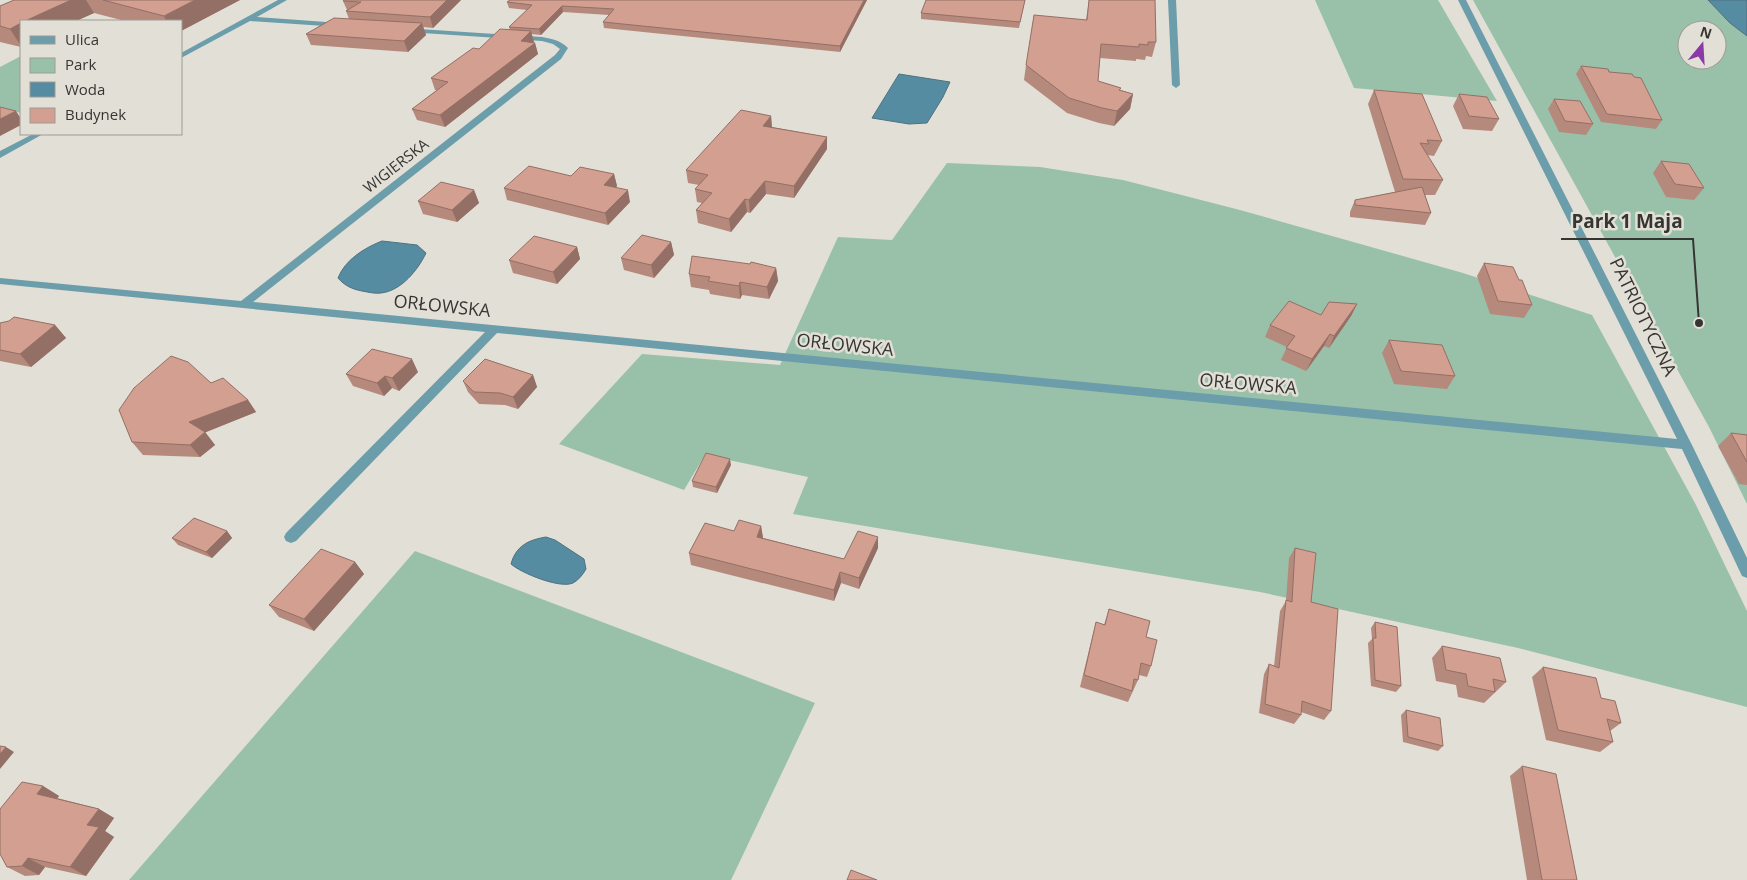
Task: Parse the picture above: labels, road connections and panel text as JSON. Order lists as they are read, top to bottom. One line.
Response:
{"streets":{"street":["WIGIERSKA","ORŁOWSKA","PATRIOTYCZNA"]},"crossings":[["WIGIERSKA","ORŁOWSKA"],["ORŁOWSKA","PATRIOTYCZNA"]],"places":["Park 1 Maja"],"legend":["Ulica","Park","Woda","Budynek"],"north":"top"}
